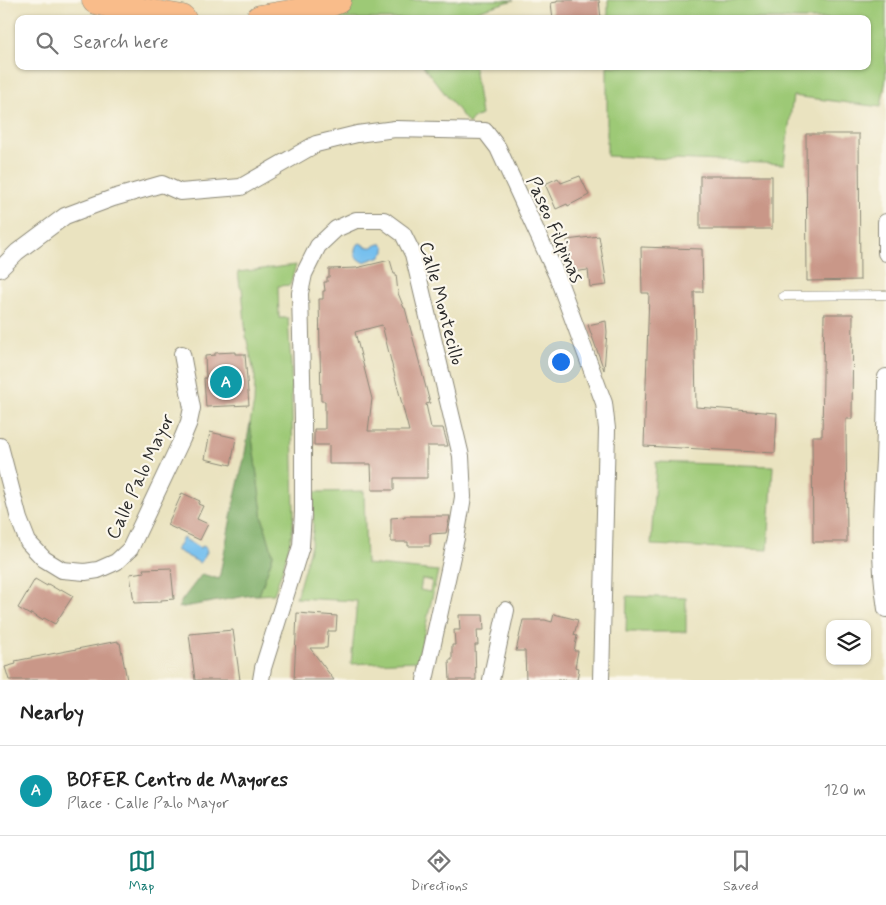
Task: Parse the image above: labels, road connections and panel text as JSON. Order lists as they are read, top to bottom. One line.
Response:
{"streets":{"street":["Paseo Filipinas","Calle Montecillo","Calle Palo Mayor"]},"page":{"search":"Search here","pins":"A","heading":"Nearby","list":[{"mark":"A","name":"BOFER Centro de Mayores","note":"Place · Calle Palo Mayor","value":"120 m"}],"nav":["Map","Directions","Saved"]}}
